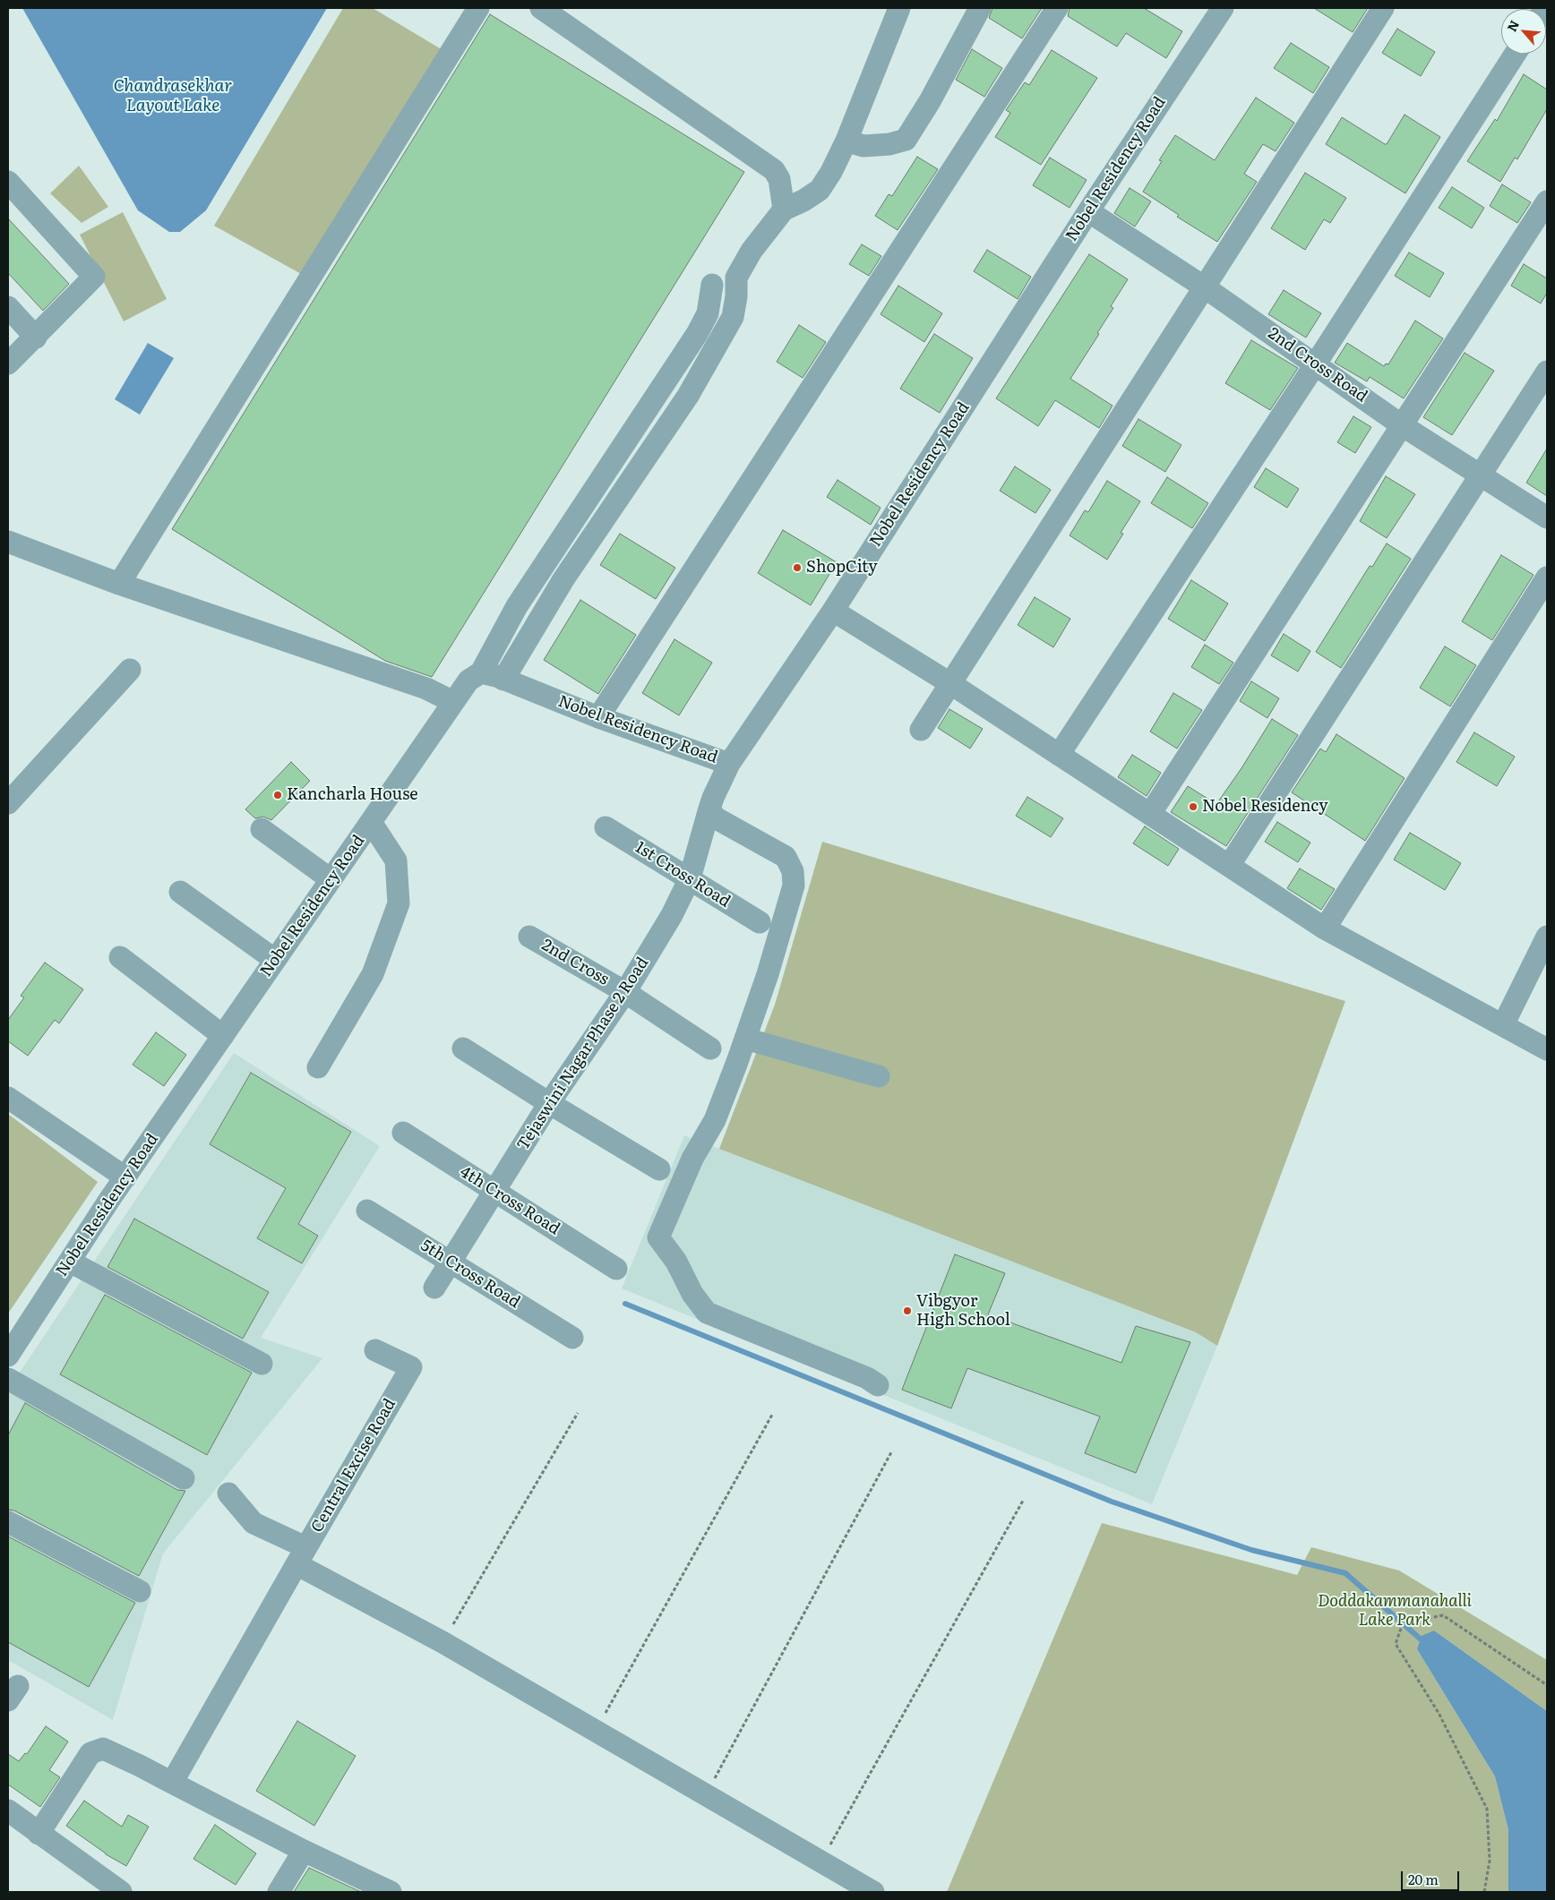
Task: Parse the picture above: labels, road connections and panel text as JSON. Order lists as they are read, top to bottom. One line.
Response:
{"streets":{"street":["Nobel Residency Road","2nd Cross Road","1st Cross Road","2nd Cross","Tejaswini Nagar Phase 2 Road","4th Cross Road","5th Cross Road","Central Excise Road"]},"crossings":[["Nobel Residency Road","2nd Cross Road"],["Nobel Residency Road","Tejaswini Nagar Phase 2 Road"],["1st Cross Road","Tejaswini Nagar Phase 2 Road"],["2nd Cross","Tejaswini Nagar Phase 2 Road"],["Tejaswini Nagar Phase 2 Road","4th Cross Road"],["Tejaswini Nagar Phase 2 Road","5th Cross Road"]],"water":["Chandrasekhar Layout Lake"],"parks":["Doddakammanahalli Lake Park"],"places":["ShopCity","Kancharla House","Nobel Residency","Vibgyor High School"],"scale_bar":"20 m","north":"top left"}
